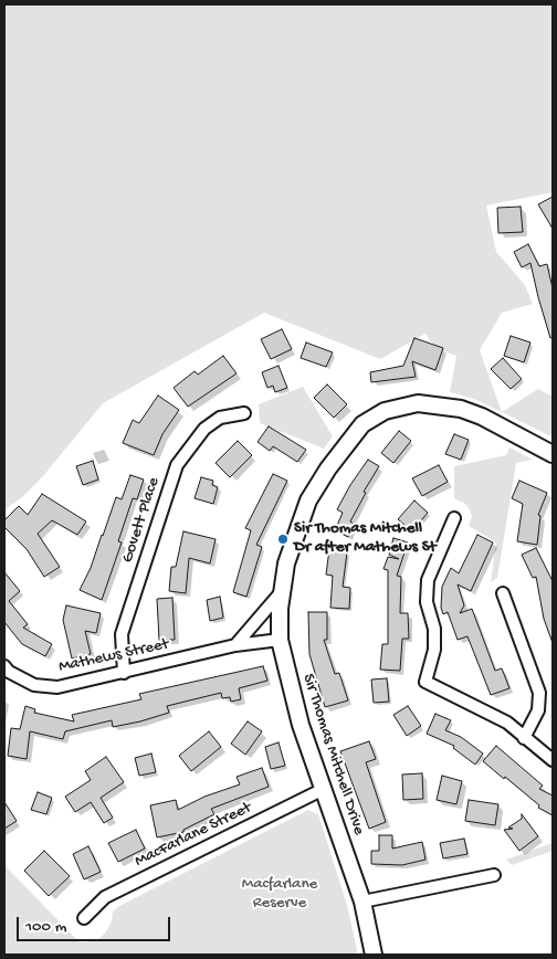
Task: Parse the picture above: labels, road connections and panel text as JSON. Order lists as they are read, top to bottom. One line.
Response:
{"streets":{"street":["Govett Place","Mathews Street","Sir Thomas Mitchell Drive","MacFarlane Street"]},"crossings":[["Govett Place","Mathews Street"],["Mathews Street","Sir Thomas Mitchell Drive"],["Sir Thomas Mitchell Drive","MacFarlane Street"]],"parks":["Macfarlane Reserve"],"places":["Sir Thomas Mitchell Dr after Mathews St"],"scale_bar":"100 m"}
